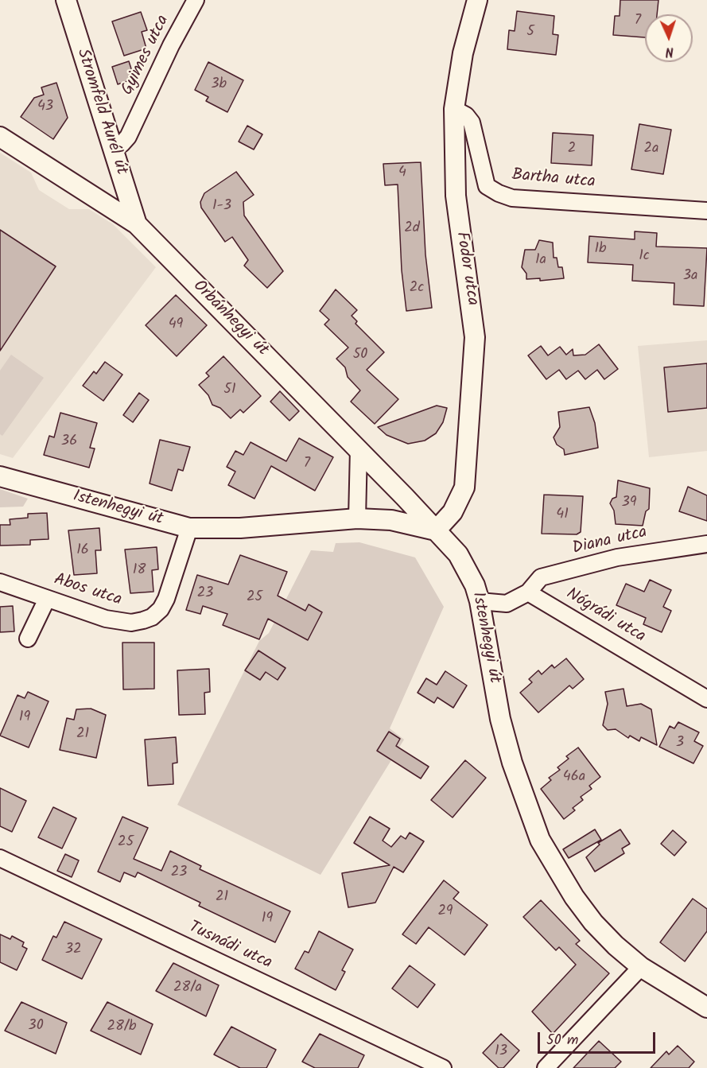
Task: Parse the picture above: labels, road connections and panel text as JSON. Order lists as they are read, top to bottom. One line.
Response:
{"streets":{"street":["Gyimes utca","Stromfeld Aurél út","Bartha utca","Fodor utca","Orbánhegyi út","Istenhegyi út","Diana utca","Abos utca","Nógrádi utca","Tusnádi utca"]},"crossings":[["Gyimes utca","Stromfeld Aurél út"],["Stromfeld Aurél út","Orbánhegyi út"],["Bartha utca","Fodor utca"],["Fodor utca","Orbánhegyi út"],["Fodor utca","Istenhegyi út"],["Orbánhegyi út","Istenhegyi út"],["Istenhegyi út","Abos utca"],["Diana utca","Nógrádi utca"]],"house_numbers":["7","5","3b","43","2","2a","4","1-3","2d","1b","1c","1a","3a","2c","49","50","51","36","7","39","41","16","18","23","25","19","21","3","46a","25","23","21","29","19","32","28/a","30","28/b","13"],"scale_bar":"50 m","north":"bottom"}
